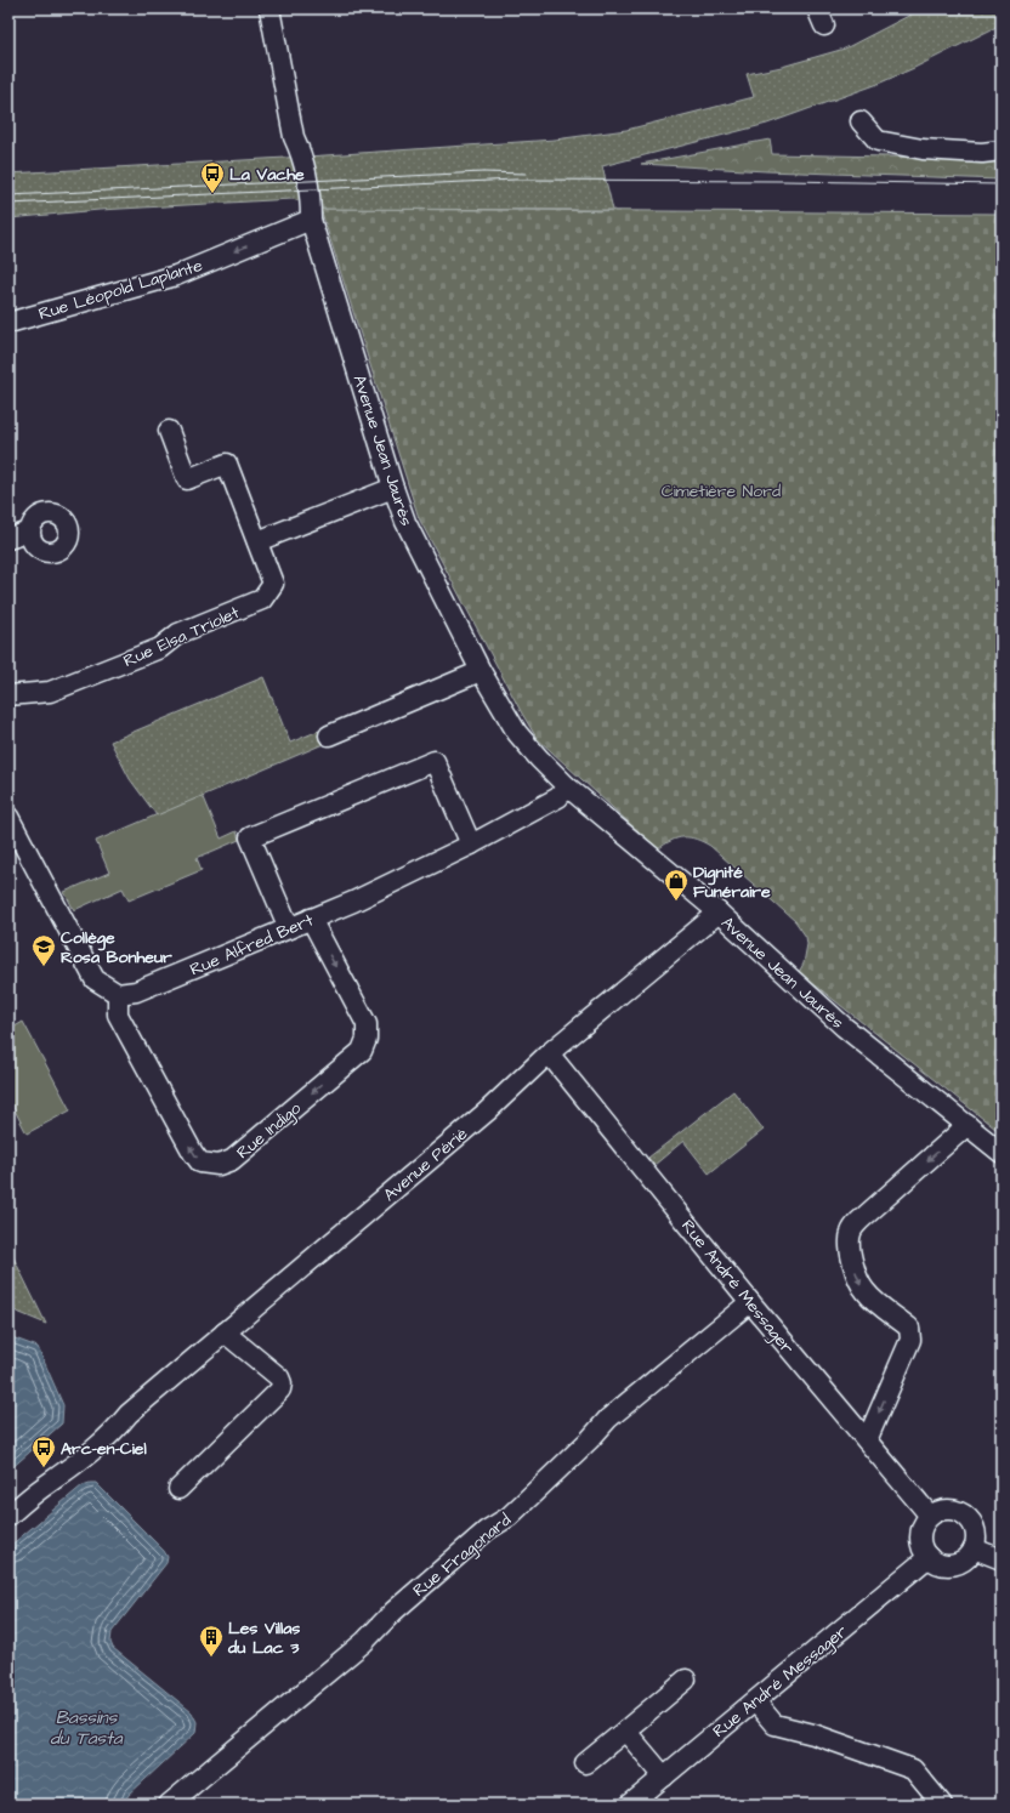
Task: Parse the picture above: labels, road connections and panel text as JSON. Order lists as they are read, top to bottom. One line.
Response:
{"streets":{"street":["Rue Léopold Laplante","Avenue Jean Jaurès","Rue Elsa Triolet","Rue Alfred Bert","Rue Indigo","Avenue Périé","Rue André Messager","Rue Fragonard"]},"crossings":[["Rue Léopold Laplante","Avenue Jean Jaurès"],["Avenue Jean Jaurès","Rue Alfred Bert"],["Avenue Jean Jaurès","Avenue Périé"],["Rue Alfred Bert","Rue Indigo"],["Avenue Périé","Rue André Messager"],["Rue André Messager","Rue Fragonard"]],"one_way":["Rue Léopold Laplante"],"water":["Bassins du Tasta"],"parks":["Cimetière Nord"],"places":{"bus stop":["La Vache","Arc-en-Ciel"],"shop":["Dignité Funéraire"],"school or university":["Collège Rosa Bonheur"],"building":["Les Villas du Lac 3"]}}
